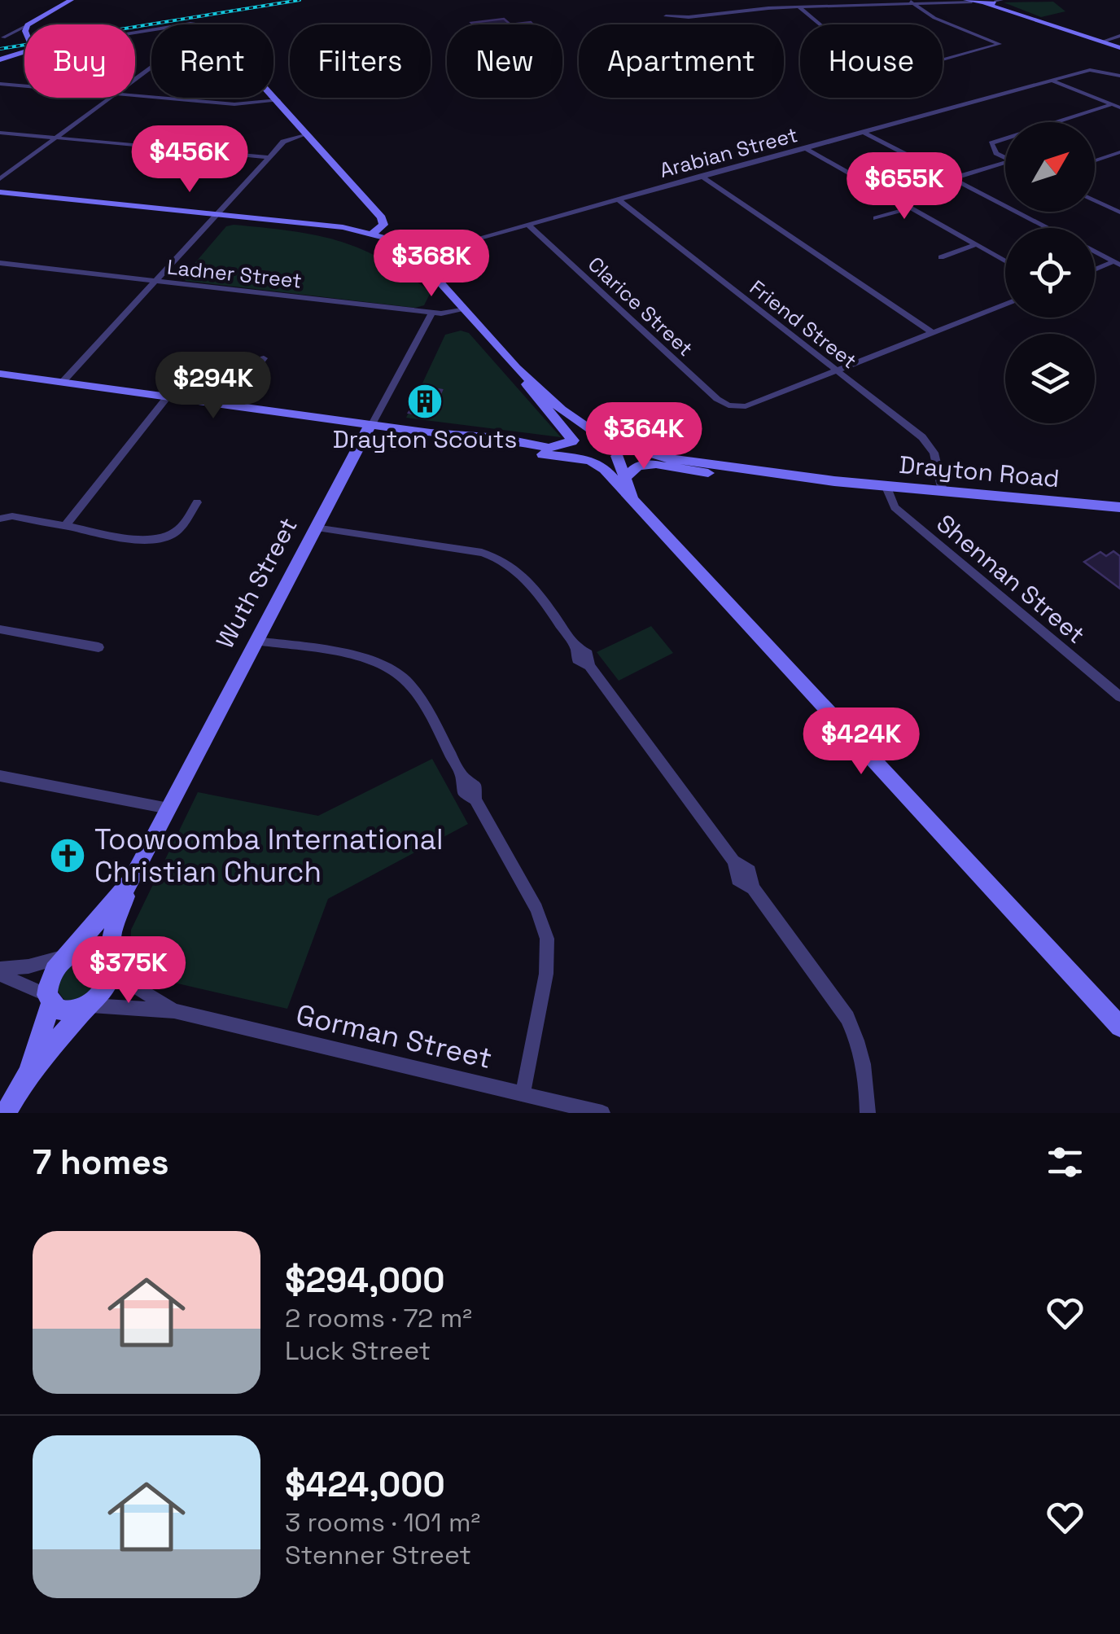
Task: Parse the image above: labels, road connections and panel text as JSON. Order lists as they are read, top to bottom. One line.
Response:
{"streets":{"main road":["Drayton Road","Wuth Street"],"street":["Arabian Street","Ladner Street","Clarice Street","Friend Street","Shennan Street","Gorman Street"]},"crossings":[["Arabian Street","Clarice Street"],["Arabian Street","Friend Street"],["Ladner Street","Wuth Street"],["Clarice Street","Friend Street"],["Friend Street","Drayton Road"],["Drayton Road","Shennan Street"],["Wuth Street","Gorman Street"]],"places":{"building":["Drayton Scouts"],"church":["Toowoomba International Christian Church"]},"north":"top right","page":{"chip":["Buy","Rent","Filters","New","Apartment","House"],"price":["$456K","$655K","$368K","$294K","$364K","$424K","$375K"],"heading":"7 homes","list":[{"name":"$294,000","note":"2 rooms · 72 m² · Luck Street"},{"name":"$424,000","note":"3 rooms · 101 m² · Stenner Street"}]}}
